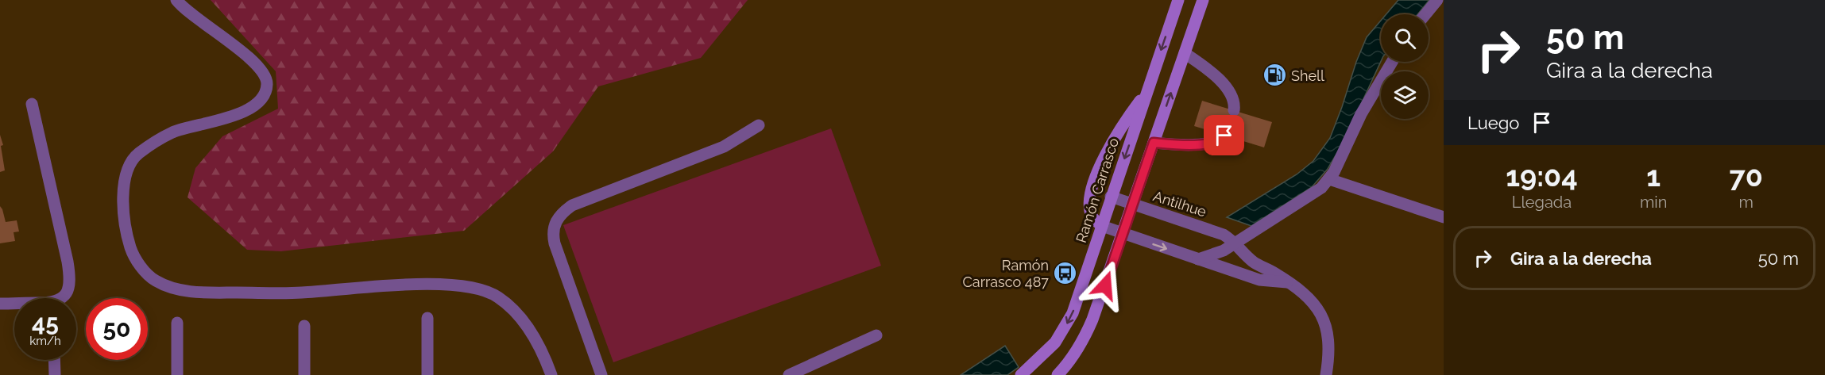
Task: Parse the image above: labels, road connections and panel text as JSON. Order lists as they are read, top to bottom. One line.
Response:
{"streets":{"main road":["Ramón Carrasco"],"street":["Antilhue"]},"crossings":[["Ramón Carrasco","Antilhue"]],"places":{"fuel station":["Shell"],"bus stop":["Ramón Carrasco 487"]},"page":{"turn":["50 m","Gira a la derecha"],"then":"Luego","eta":["19:04","Llegada","1","min","70","m"],"list":[{"name":"Gira a la derecha","value":"50 m"}],"speed":"45 km/h","limit":"50"}}
